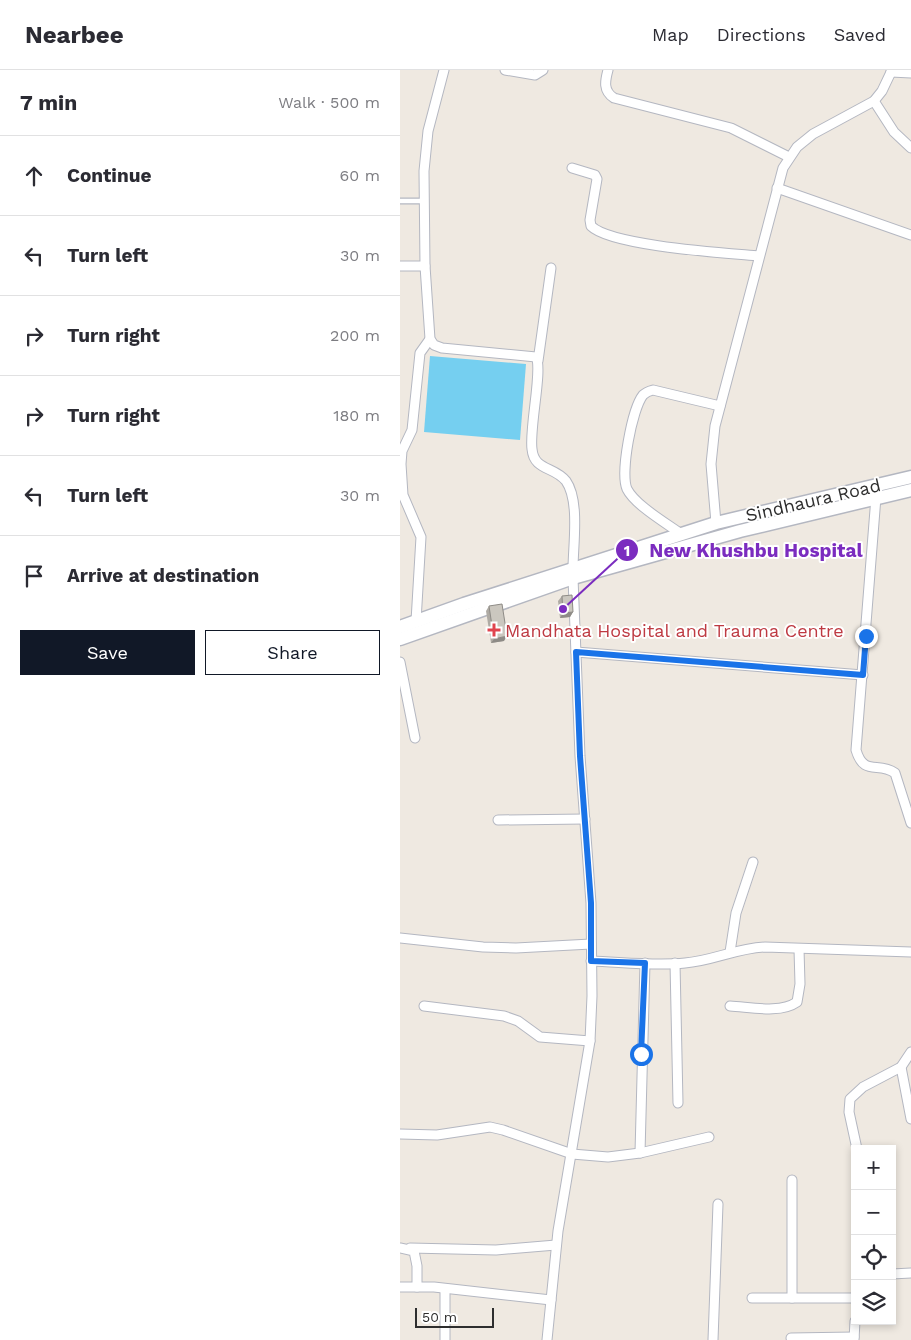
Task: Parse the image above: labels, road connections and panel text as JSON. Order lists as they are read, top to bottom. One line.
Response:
{"streets":{"street":["Sindhaura Road"]},"places":{"other":["New Khushbu Hospital"],"health":["Mandhata Hospital and Trauma Centre"]},"scale_bar":"50 m","page":{"header":"Nearbee","nav":["Map","Directions","Saved"],"heading":["7 min","Walk · 500 m"],"list":[["Continue","60 m"],["Turn left","30 m"],["Turn right","200 m"],["Turn right","180 m"],["Turn left","30 m"],"Arrive at destination"],"buttons":["Save","Share"],"map_buttons":["+","−"],"scale":"50 m"}}
